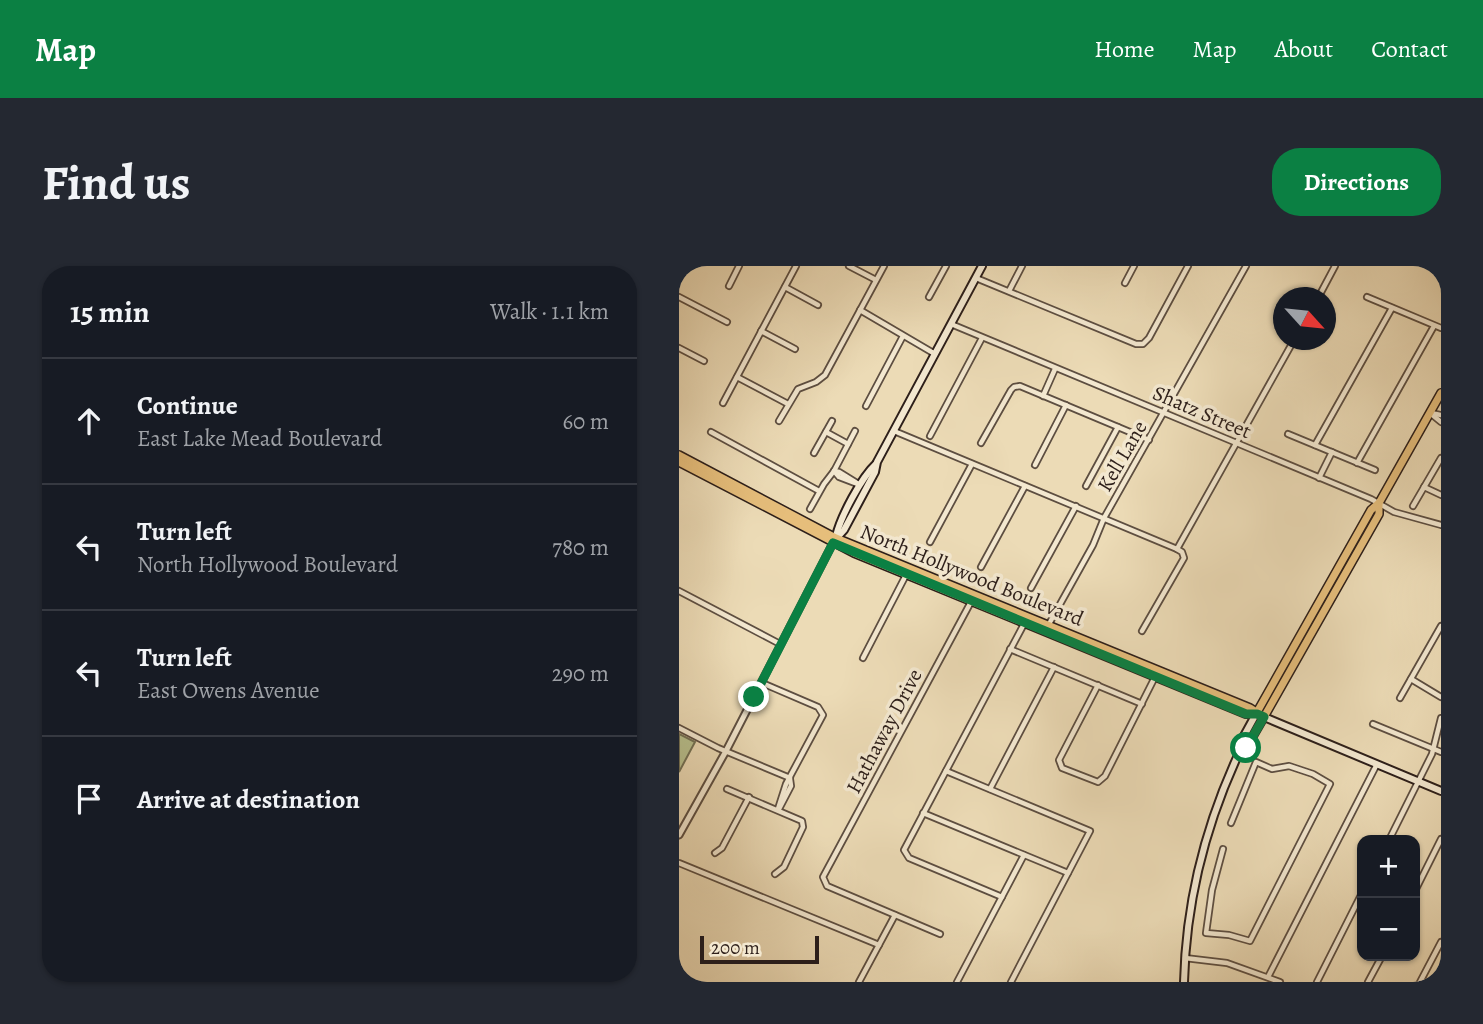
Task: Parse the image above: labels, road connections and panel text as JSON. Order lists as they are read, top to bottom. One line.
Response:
{"streets":{"main road":["North Hollywood Boulevard"],"street":["Shatz Street","Kell Lane","Hathaway Drive"]},"crossings":[["Shatz Street","Kell Lane"],["Kell Lane","North Hollywood Boulevard"],["North Hollywood Boulevard","Hathaway Drive"]],"scale_bar":"200 m","north":"bottom right","page":{"header":"Map","nav":["Home","Map","About","Contact"],"buttons":"Directions","title":"Find us","heading":["15 min","Walk · 1.1 km"],"list":[["Continue","East Lake Mead Boulevard","60 m"],["Turn left","North Hollywood Boulevard","780 m"],["Turn left","East Owens Avenue","290 m"],"Arrive at destination"],"map_buttons":["+","−"],"scale":"200 m"}}
